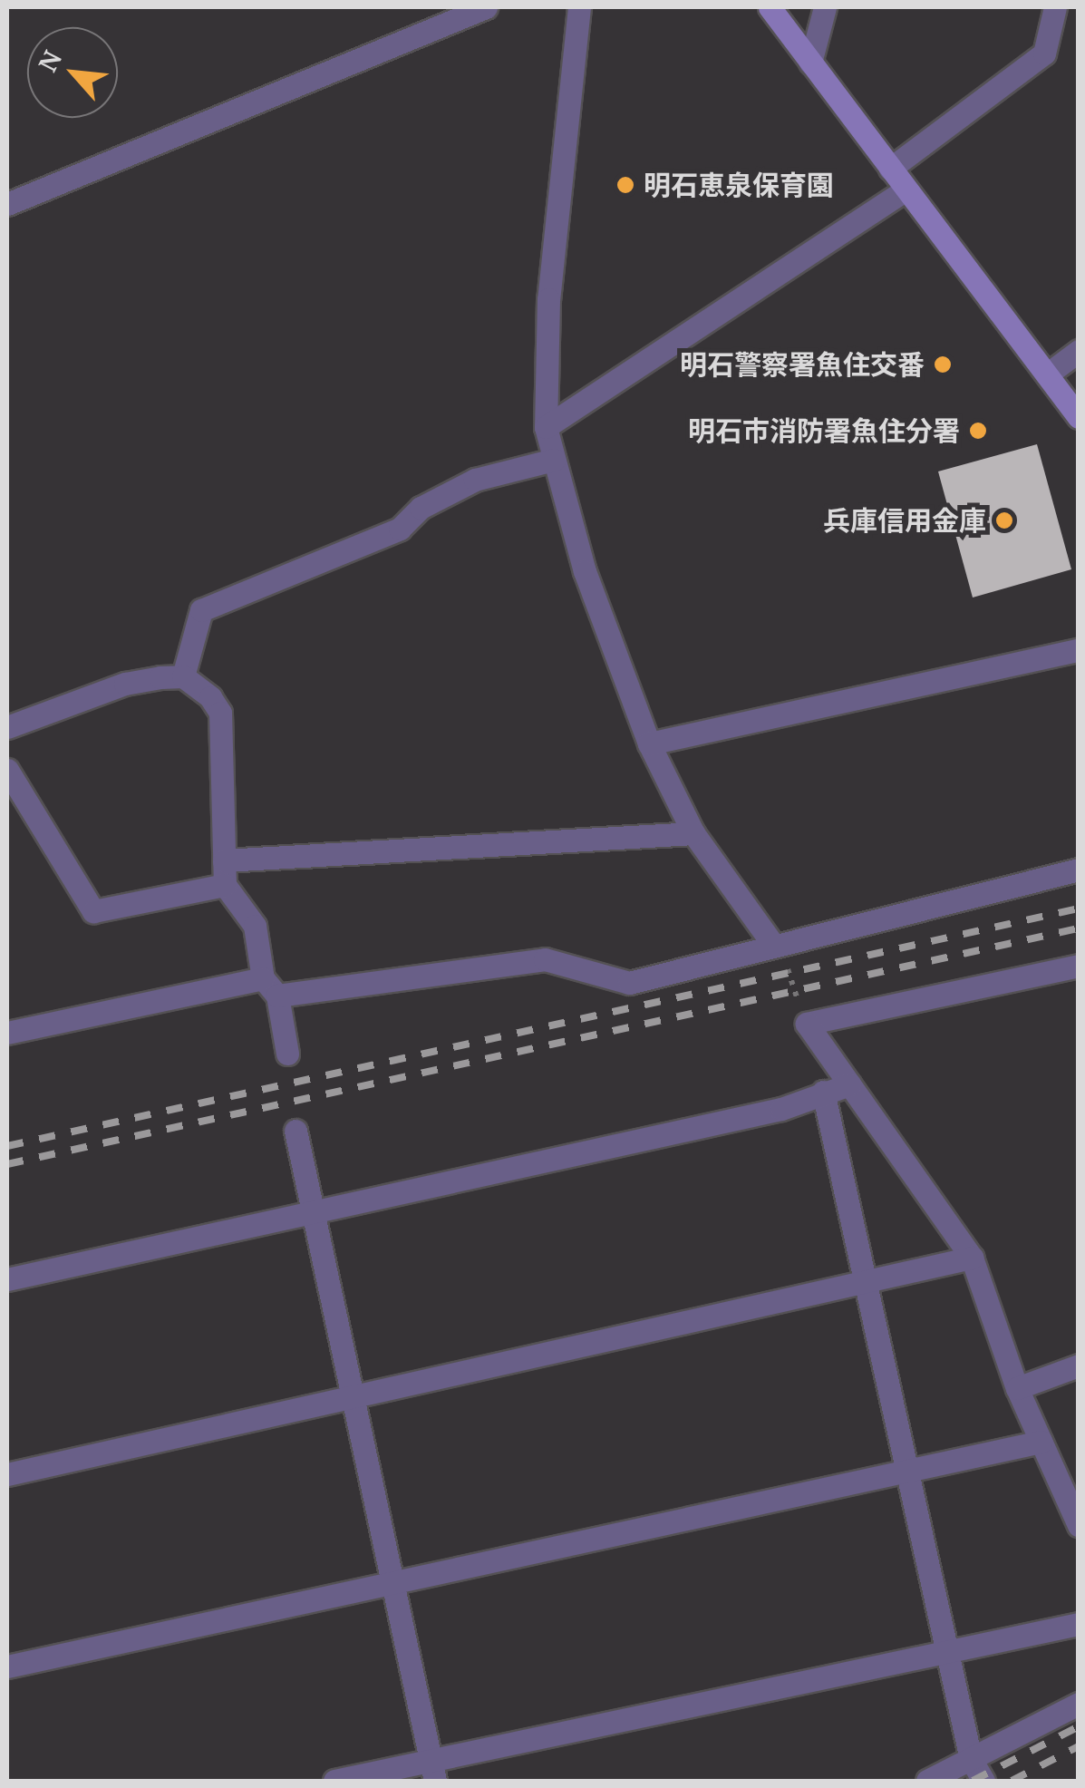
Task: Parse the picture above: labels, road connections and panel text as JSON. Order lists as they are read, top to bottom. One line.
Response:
{"places":["明石恵泉保育園","明石警察署魚住交番","明石市消防署魚住分署","兵庫信用金庫"],"north":"top left"}
